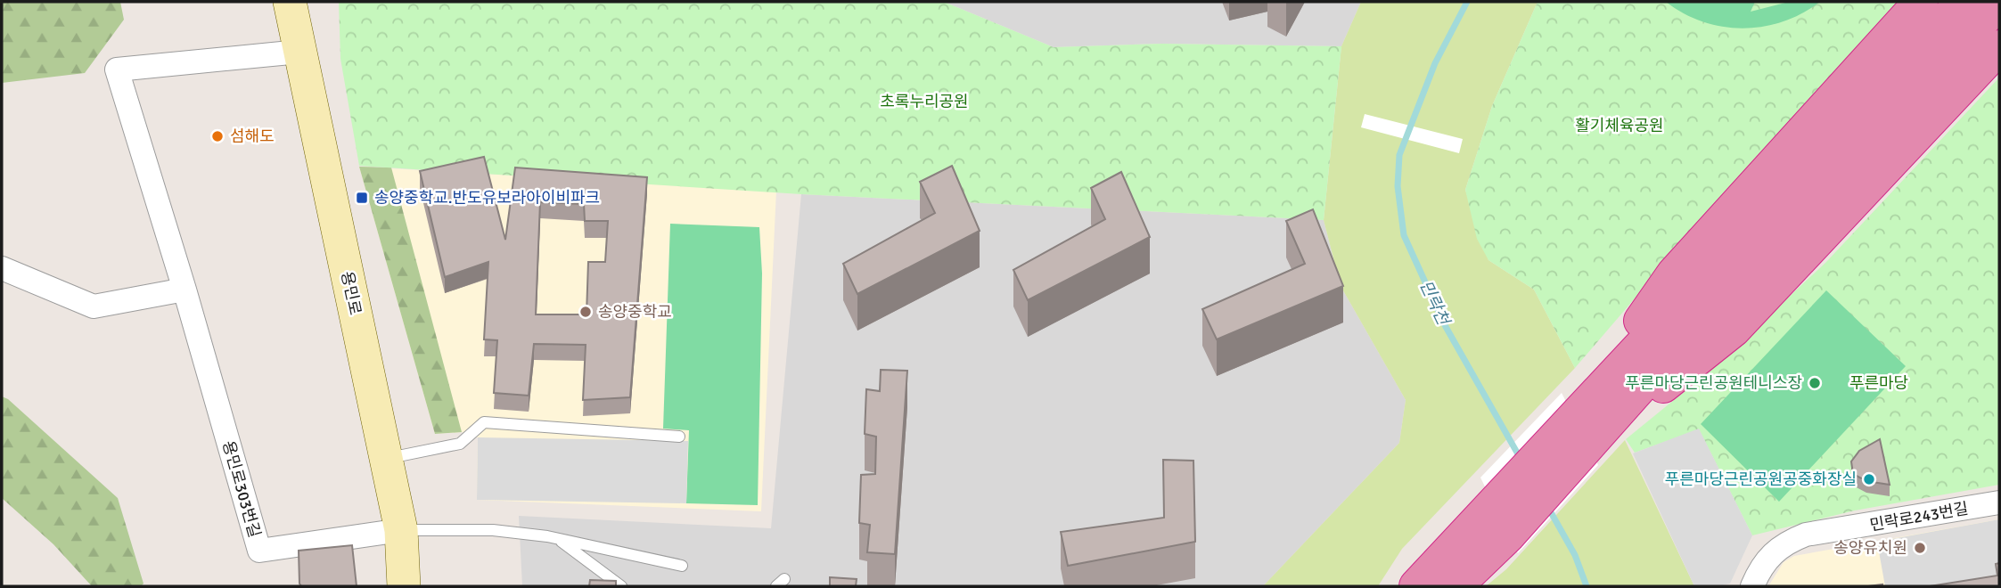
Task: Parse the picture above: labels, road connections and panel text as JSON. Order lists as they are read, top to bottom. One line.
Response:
{"streets":{"street":["용민로","용민로303번길","민락로243번길"]},"crossings":[["용민로","용민로303번길"]],"water":["민락천"],"parks":["초록누리공원","활기체육공원","푸른마당"],"places":{"other":["섬해도","송양중학교","푸른마당근린공원테니스장","푸른마당근린공원공중화장실","송양유치원"],"transit":["송양중학교.반도유보라아이비파크"]}}
